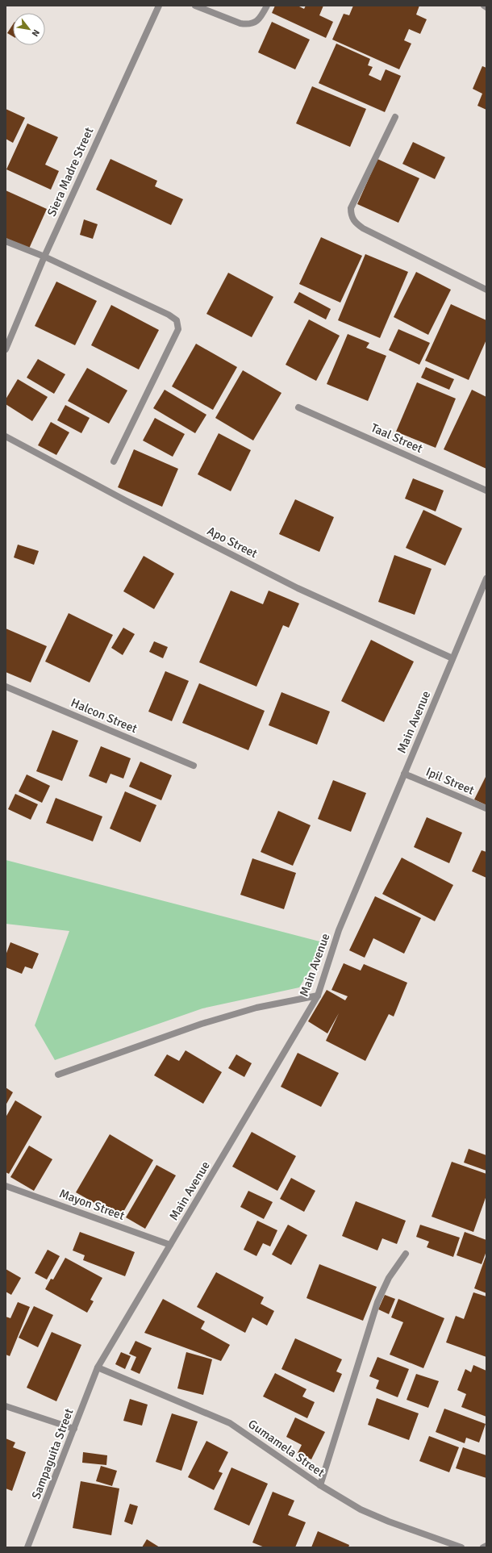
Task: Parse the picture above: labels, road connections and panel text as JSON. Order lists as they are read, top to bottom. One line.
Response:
{"streets":{"street":["Siera Madre Street","Taal Street","Apo Street","Halcon Street","Main Avenue","Ipil Street","Mayon Street","Gumamela Street","Sampaguita Street"]},"crossings":[["Apo Street","Main Avenue"],["Main Avenue","Ipil Street"],["Main Avenue","Mayon Street"],["Main Avenue","Gumamela Street"],["Main Avenue","Sampaguita Street"],["Gumamela Street","Sampaguita Street"]],"north":"bottom right"}
